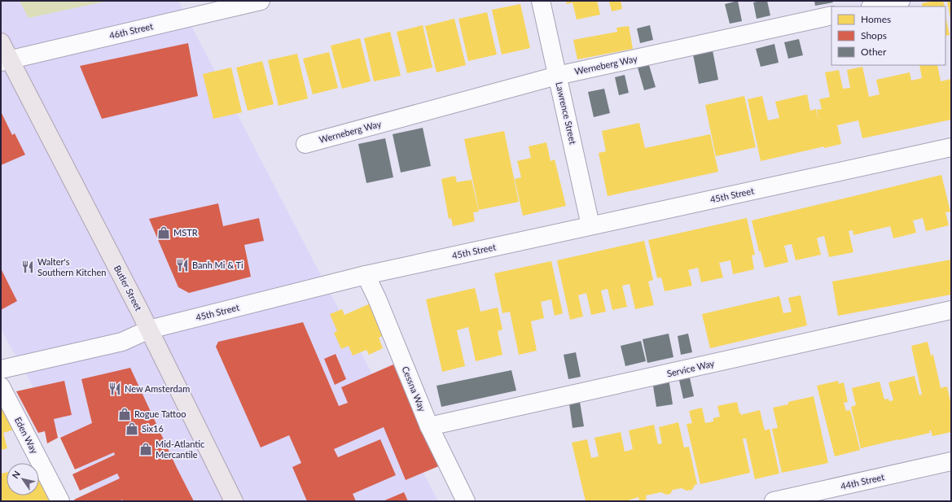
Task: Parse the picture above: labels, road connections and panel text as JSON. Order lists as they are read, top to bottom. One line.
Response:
{"streets":{"main road":["Butler Street"],"street":["46th Street","Werneberg Way","Lawrence Street","45th Street","Service Way","Cessna Way","Eden Way","44th Street"]},"crossings":[["46th Street","Butler Street"],["Werneberg Way","Lawrence Street"],["Lawrence Street","45th Street"],["45th Street","Butler Street"],["45th Street","Cessna Way"],["Service Way","Cessna Way"]],"places":{"shop":["MSTR","Rogue Tattoo","Six16","Mid-Atlantic Mercantile"],"restaurant":["Banh Mi & Ti","Walter's Southern Kitchen","New Amsterdam"]},"legend":["Homes","Shops","Other"],"north":"top left"}
